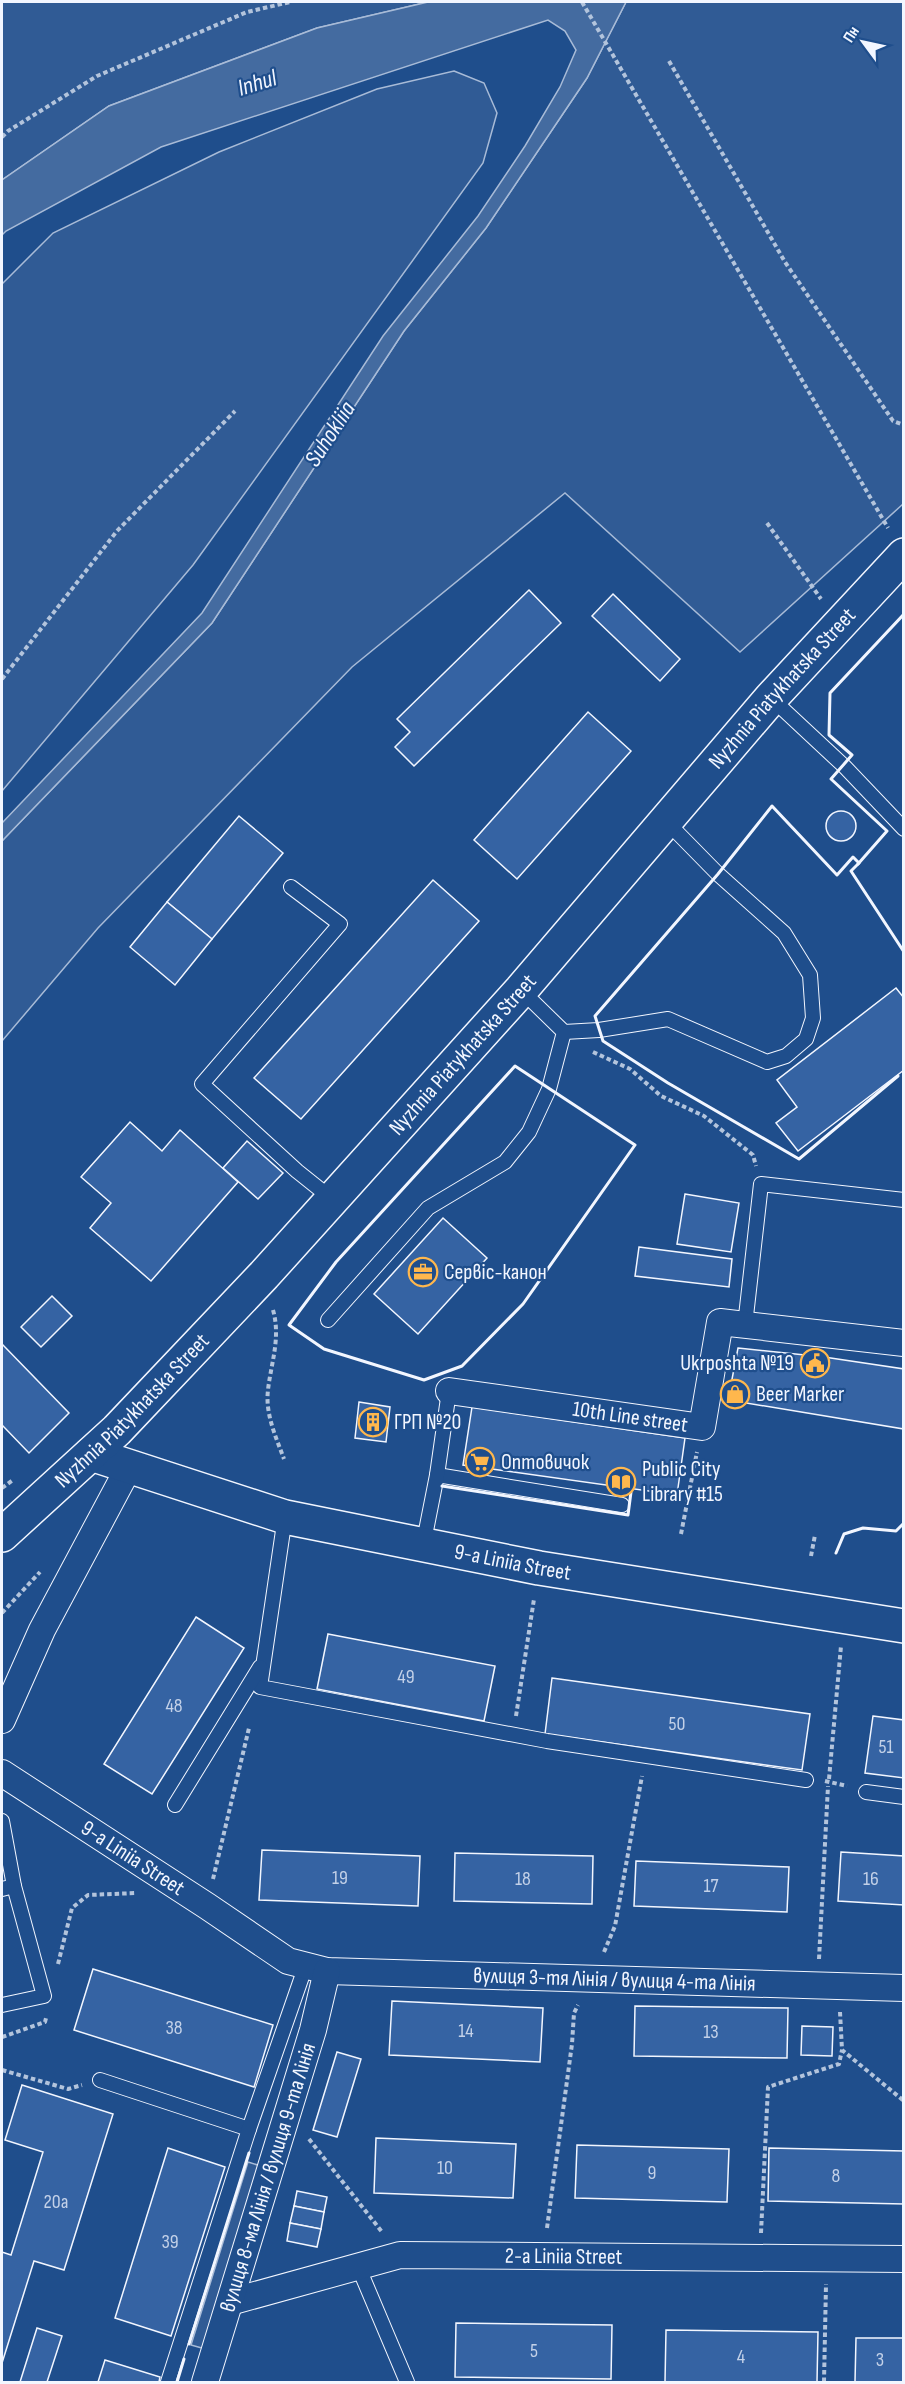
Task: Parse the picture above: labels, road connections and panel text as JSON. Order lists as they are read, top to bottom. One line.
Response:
{"streets":{"street":["Nyzhnia Piatykhatska Street","10th Line street","9-a Liniia Street","вулиця 3-тя Лінія / вулиця 4-та Лінія","вулиця 8-ма Лінія / вулиця 9-та Лінія","2-a Liniia Street"]},"crossings":[["Nyzhnia Piatykhatska Street","9-a Liniia Street"],["9-a Liniia Street","вулиця 3-тя Лінія / вулиця 4-та Лінія"],["9-a Liniia Street","вулиця 8-ма Лінія / вулиця 9-та Лінія"],["вулиця 3-тя Лінія / вулиця 4-та Лінія","вулиця 8-ма Лінія / вулиця 9-та Лінія"],["вулиця 8-ма Лінія / вулиця 9-та Лінія","2-a Liniia Street"]],"water":["Inhul","Suhokliia"],"places":{"office":["Сервіс-канон"],"public building":["Ukrposhta №19"],"shop":["Beer Marker"],"building":["ГРП №20"],"supermarket":["Оптовичок"],"library":["Public City Library #15"]},"house_numbers":["49","48","50","51","19","18","16","17","38","14","13","10","9","8","20а","39","5","4","3"],"north":"top left"}
